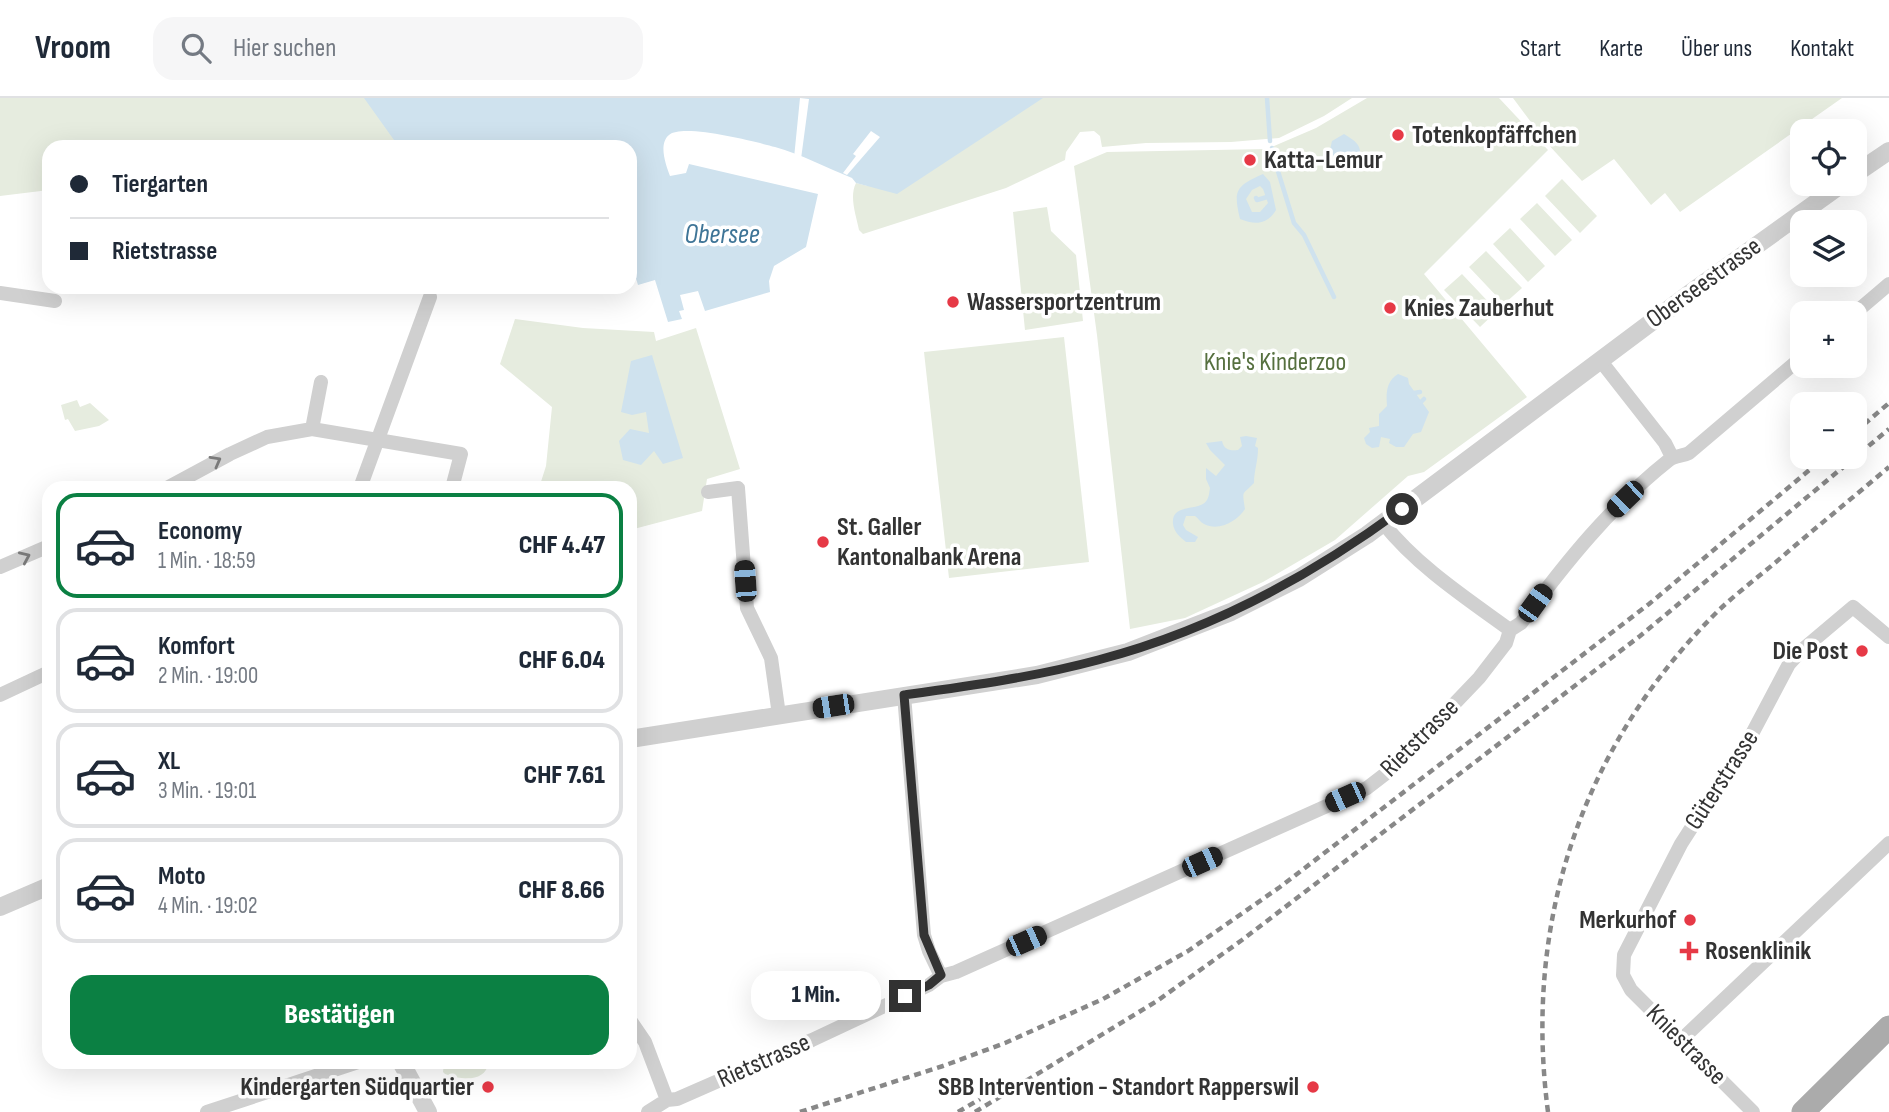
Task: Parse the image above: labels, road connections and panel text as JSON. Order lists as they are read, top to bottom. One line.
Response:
{"streets":{"street":["Oberseestrasse","Rietstrasse","Güterstrasse","Kniestrasse"]},"crossings":[["Güterstrasse","Kniestrasse"]],"water":["Obersee"],"parks":["Knie's Kinderzoo"],"places":{"other":["Totenkopfäffchen","Katta-Lemur","Wassersportzentrum","Knies Zauberhut","St. Galler Kantonalbank Arena","Die Post","Merkurhof","Kindergarten Südquartier","SBB Intervention - Standort Rapperswil"],"health":["Rosenklinik"]},"page":{"header":"Vroom","search":"Hier suchen","nav":["Start","Karte","Über uns","Kontakt"],"map_buttons":["+","−"],"banner":["Tiergarten","Rietstrasse"],"list":[{"name":"Economy","note":"1 Min. · 18:59","value":"CHF 4.47"},{"name":"Komfort","note":"2 Min. · 19:00","value":"CHF 6.04"},{"name":"XL","note":"3 Min. · 19:01","value":"CHF 7.61"},{"name":"Moto","note":"4 Min. · 19:02","value":"CHF 8.66"}],"buttons":"Bestätigen","bubble":"1 Min."}}
